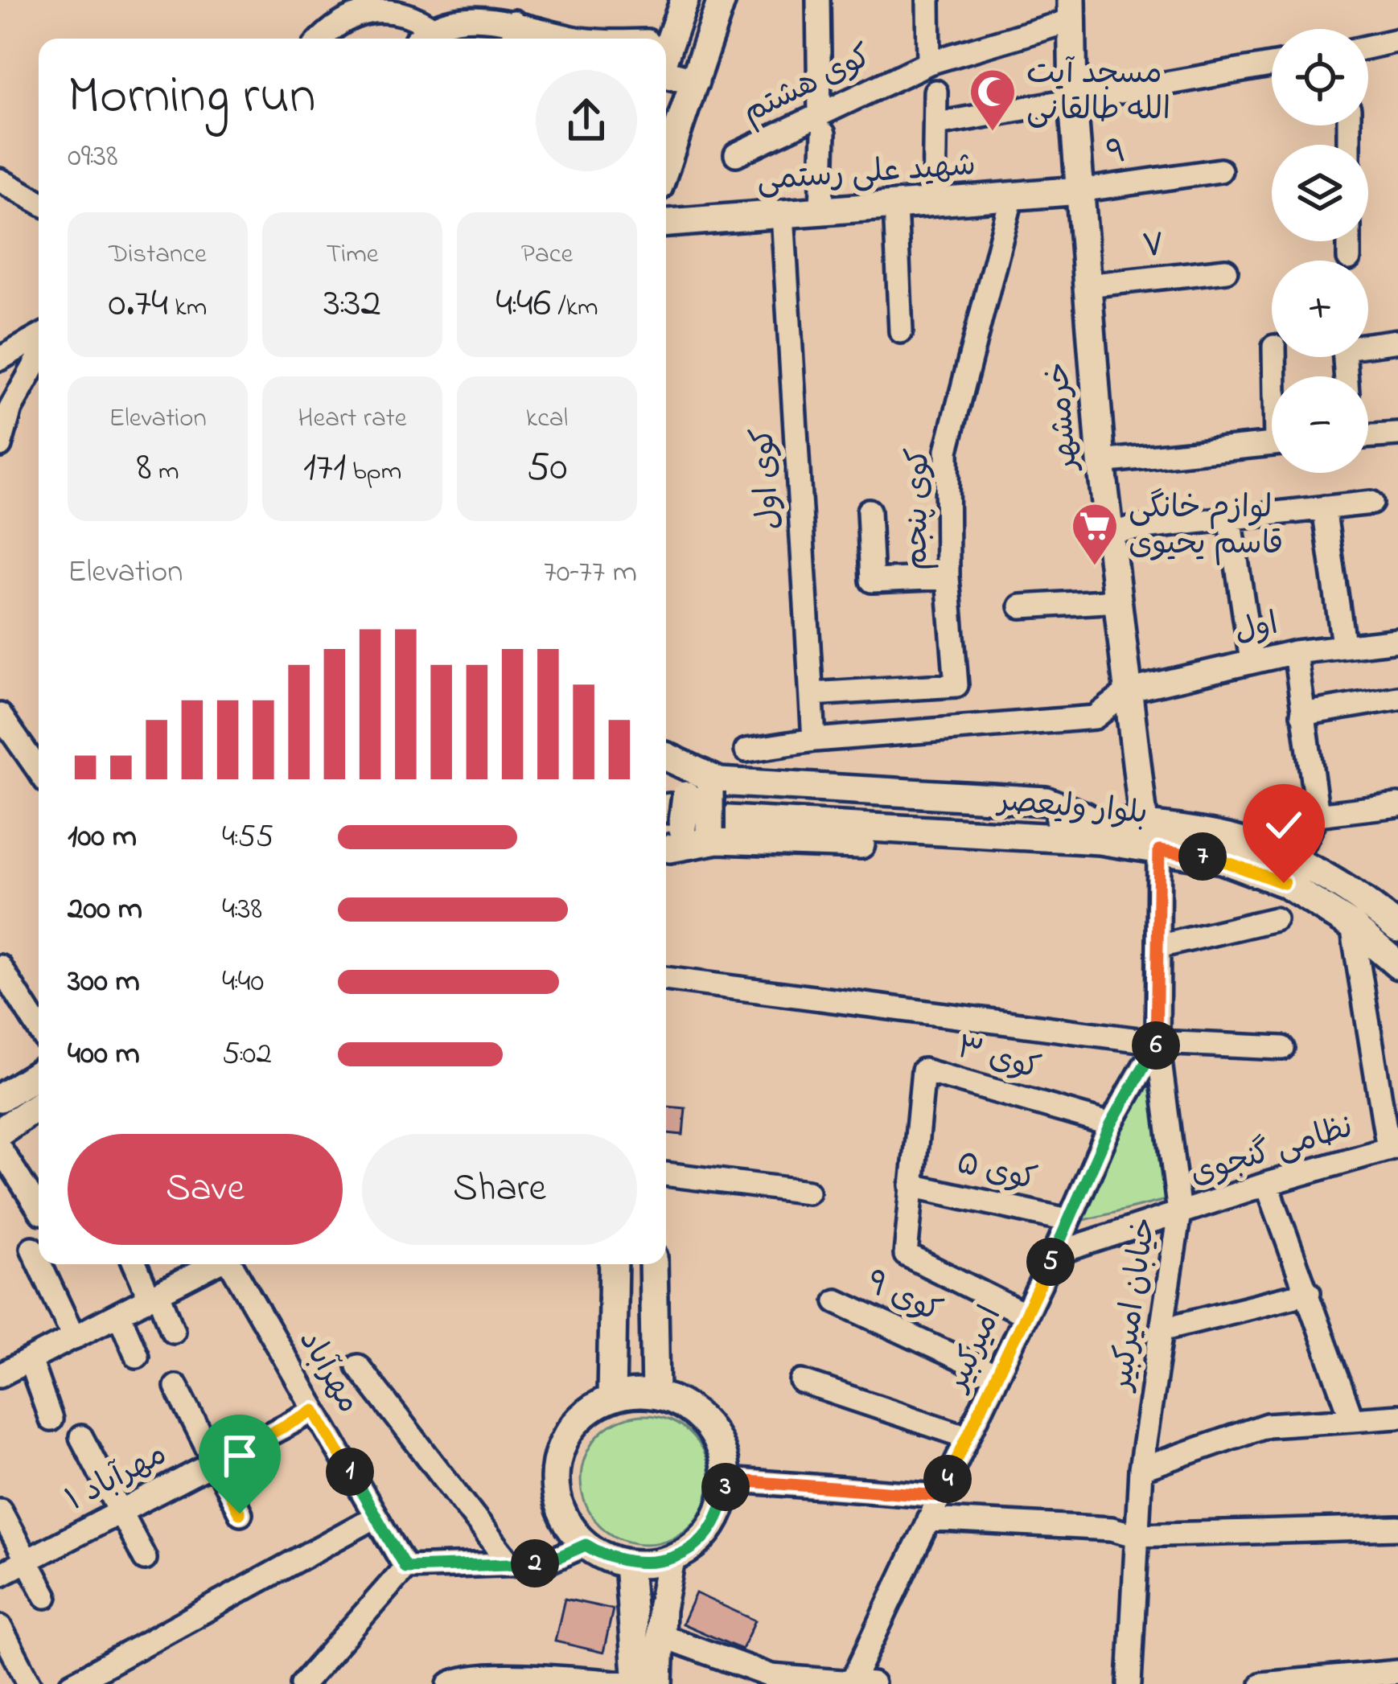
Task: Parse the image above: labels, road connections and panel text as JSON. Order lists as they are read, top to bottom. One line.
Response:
{"streets":{"main road":["شهید علی رستمی","خرمشهر","بلوار ولیعصر"],"street":["کوی هشتم","۹","۷","کوی اول","کوی پنجم","اول","کوی ۳","نظامی گنجوی","کوی ۵","کوی ۹","خیابان امیرکبیر","امیرکبیر","مهرآباد","مهرآباد ۱"]},"crossings":[["کوی هشتم","خرمشهر"],["۹","شهید علی رستمی"],["۹","خرمشهر"],["شهید علی رستمی","خرمشهر"],["شهید علی رستمی","کوی اول"],["شهید علی رستمی","کوی پنجم"],["۷","خرمشهر"],["خرمشهر","اول"],["خرمشهر","بلوار ولیعصر"],["کوی اول","کوی پنجم"],["بلوار ولیعصر","خیابان امیرکبیر"],["کوی ۳","کوی ۵"],["کوی ۳","امیرکبیر"],["نظامی گنجوی","خیابان امیرکبیر"],["نظامی گنجوی","امیرکبیر"],["کوی ۵","امیرکبیر"],["کوی ۹","امیرکبیر"],["خیابان امیرکبیر","امیرکبیر"],["مهرآباد","مهرآباد ۱"]],"places":{"mosque":["مسجد آیت الله طالقانی"],"supermarket":["لوازم خانگی قاسم یحیوی"]},"page":{"map_buttons":["+","−"],"heading":["Morning run","09:38"],"stats":[["Distance","0.74 km"],["Time","3:32"],["Pace","4:46 /km"],["Elevation","8 m"],["Heart rate","171 bpm"],["kcal","50"]],"chart":["Elevation","70–77 m"],"list":[{"name":"100 m","note":"4:55"},{"name":"200 m","note":"4:38"},{"name":"300 m","note":"4:40"},{"name":"400 m","note":"5:02"}],"pins":["7","6","5","1","4","3","2"],"buttons":["Save","Share"]}}
